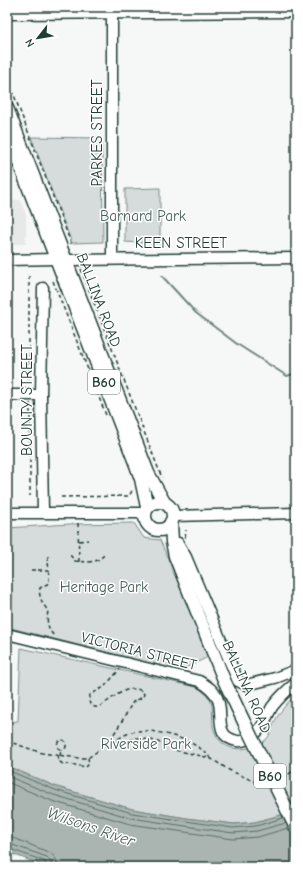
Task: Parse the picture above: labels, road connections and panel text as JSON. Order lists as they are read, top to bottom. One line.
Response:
{"streets":{"main road":["BALLINA ROAD","B60"],"street":["PARKES STREET","KEEN STREET","BOUNTY STREET","VICTORIA STREET"]},"crossings":[["PARKES STREET","KEEN STREET"],["KEEN STREET","BALLINA ROAD"],["BALLINA ROAD","B60"]],"water":["Wilsons River"],"parks":["Barnard Park","Heritage Park","Riverside Park"],"north":"bottom left"}
